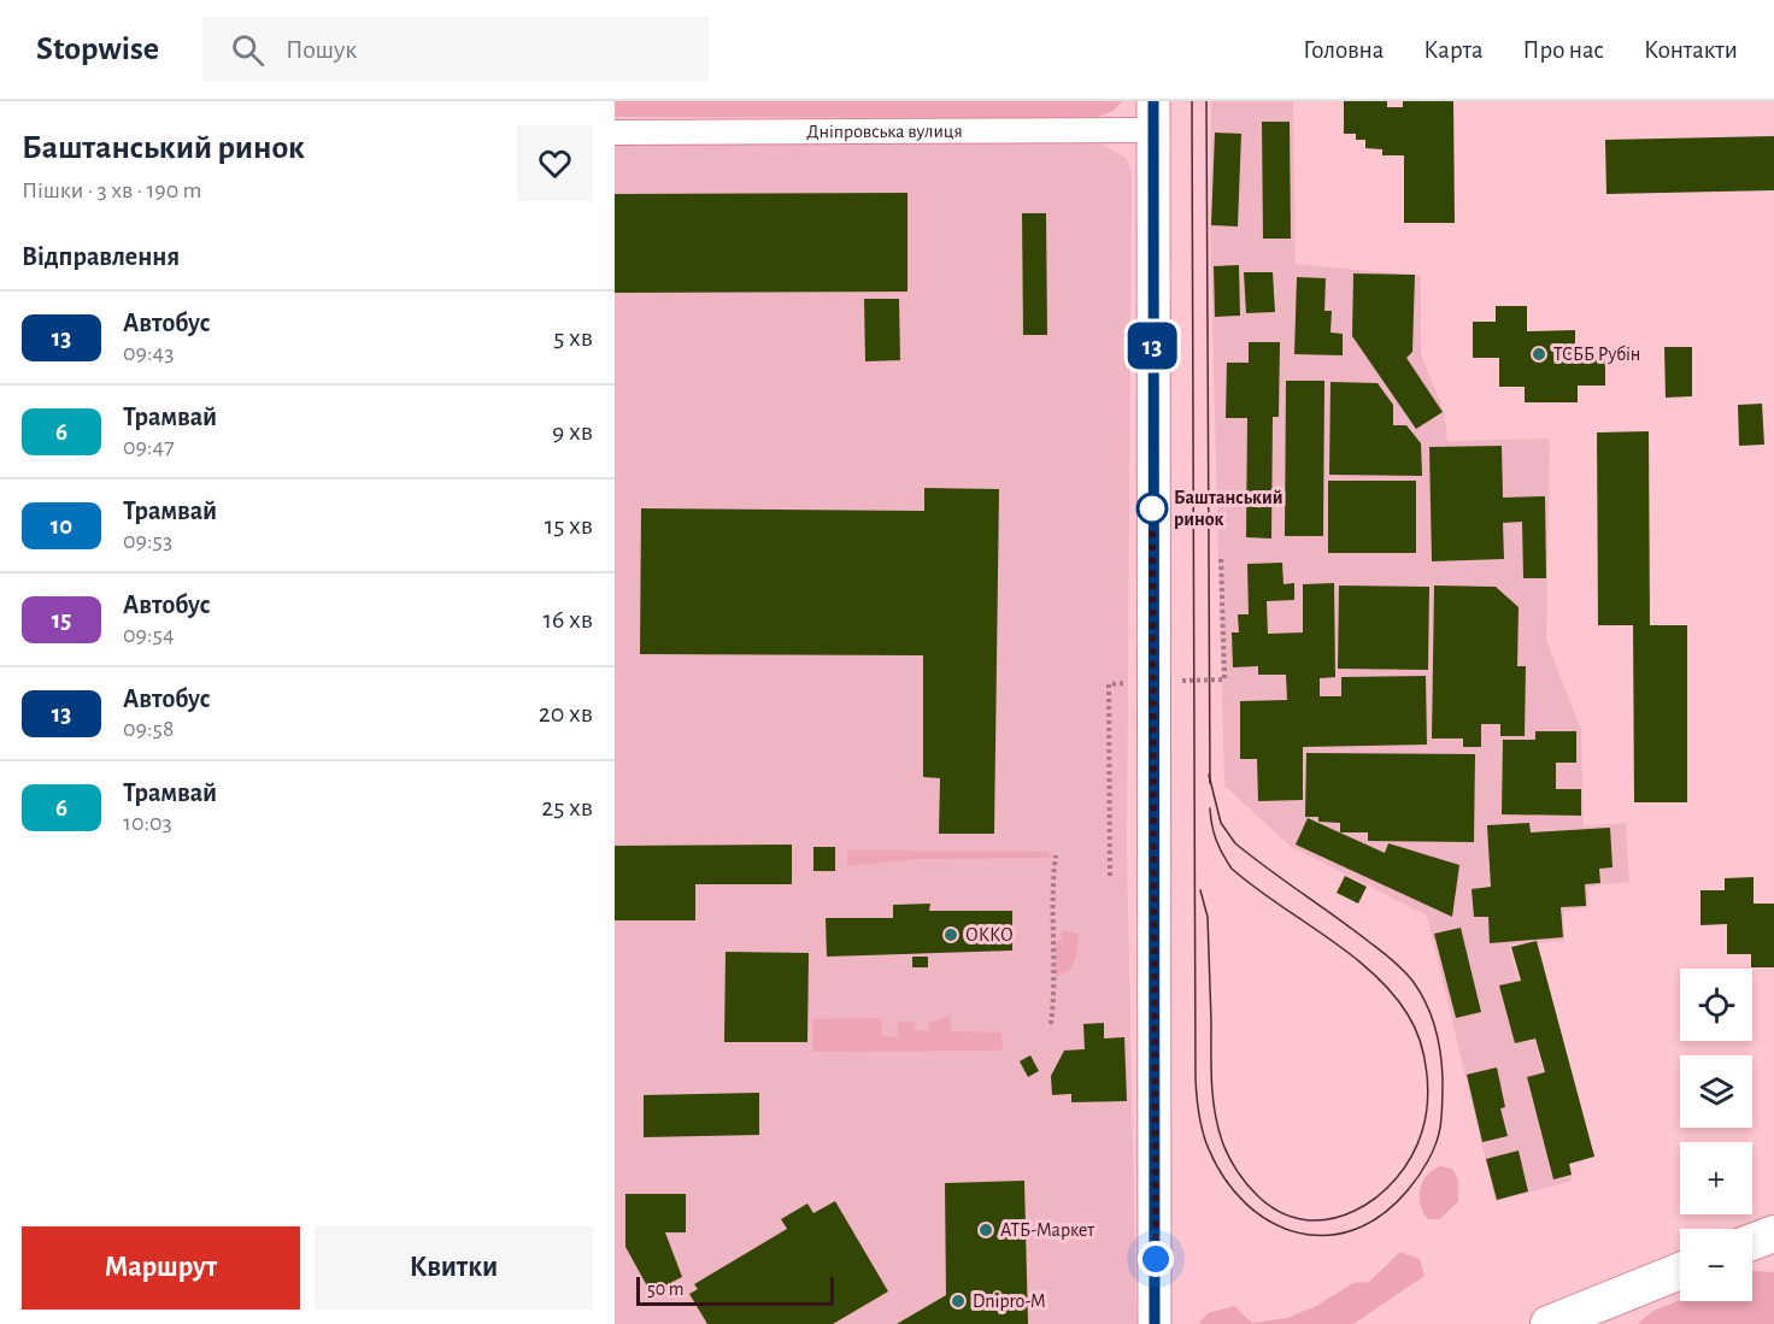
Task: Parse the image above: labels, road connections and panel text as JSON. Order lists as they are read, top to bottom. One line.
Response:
{"streets":{"street":["Дніпровська вулиця"]},"places":["ТСББ Рубін","Баштанський ринок","ОККО","АТБ-Маркет","Dnipro-M"],"lines":["bus line 13"],"scale_bar":"50 m","page":{"header":"Stopwise","search":"Пошук","nav":["Головна","Карта","Про нас","Контакти"],"heading":[["Баштанський ринок","Пішки · 3 хв · 190 m"],"Відправлення"],"on_map":"13","list":[{"mark":"13","name":"Автобус","note":"09:43","value":"5 хв"},{"mark":"6","name":"Трамвай","note":"09:47","value":"9 хв"},{"mark":"10","name":"Трамвай","note":"09:53","value":"15 хв"},{"mark":"15","name":"Автобус","note":"09:54","value":"16 хв"},{"mark":"13","name":"Автобус","note":"09:58","value":"20 хв"},{"mark":"6","name":"Трамвай","note":"10:03","value":"25 хв"}],"map_buttons":["+","−"],"buttons":["Маршрут","Квитки"],"scale":"50 m"}}
